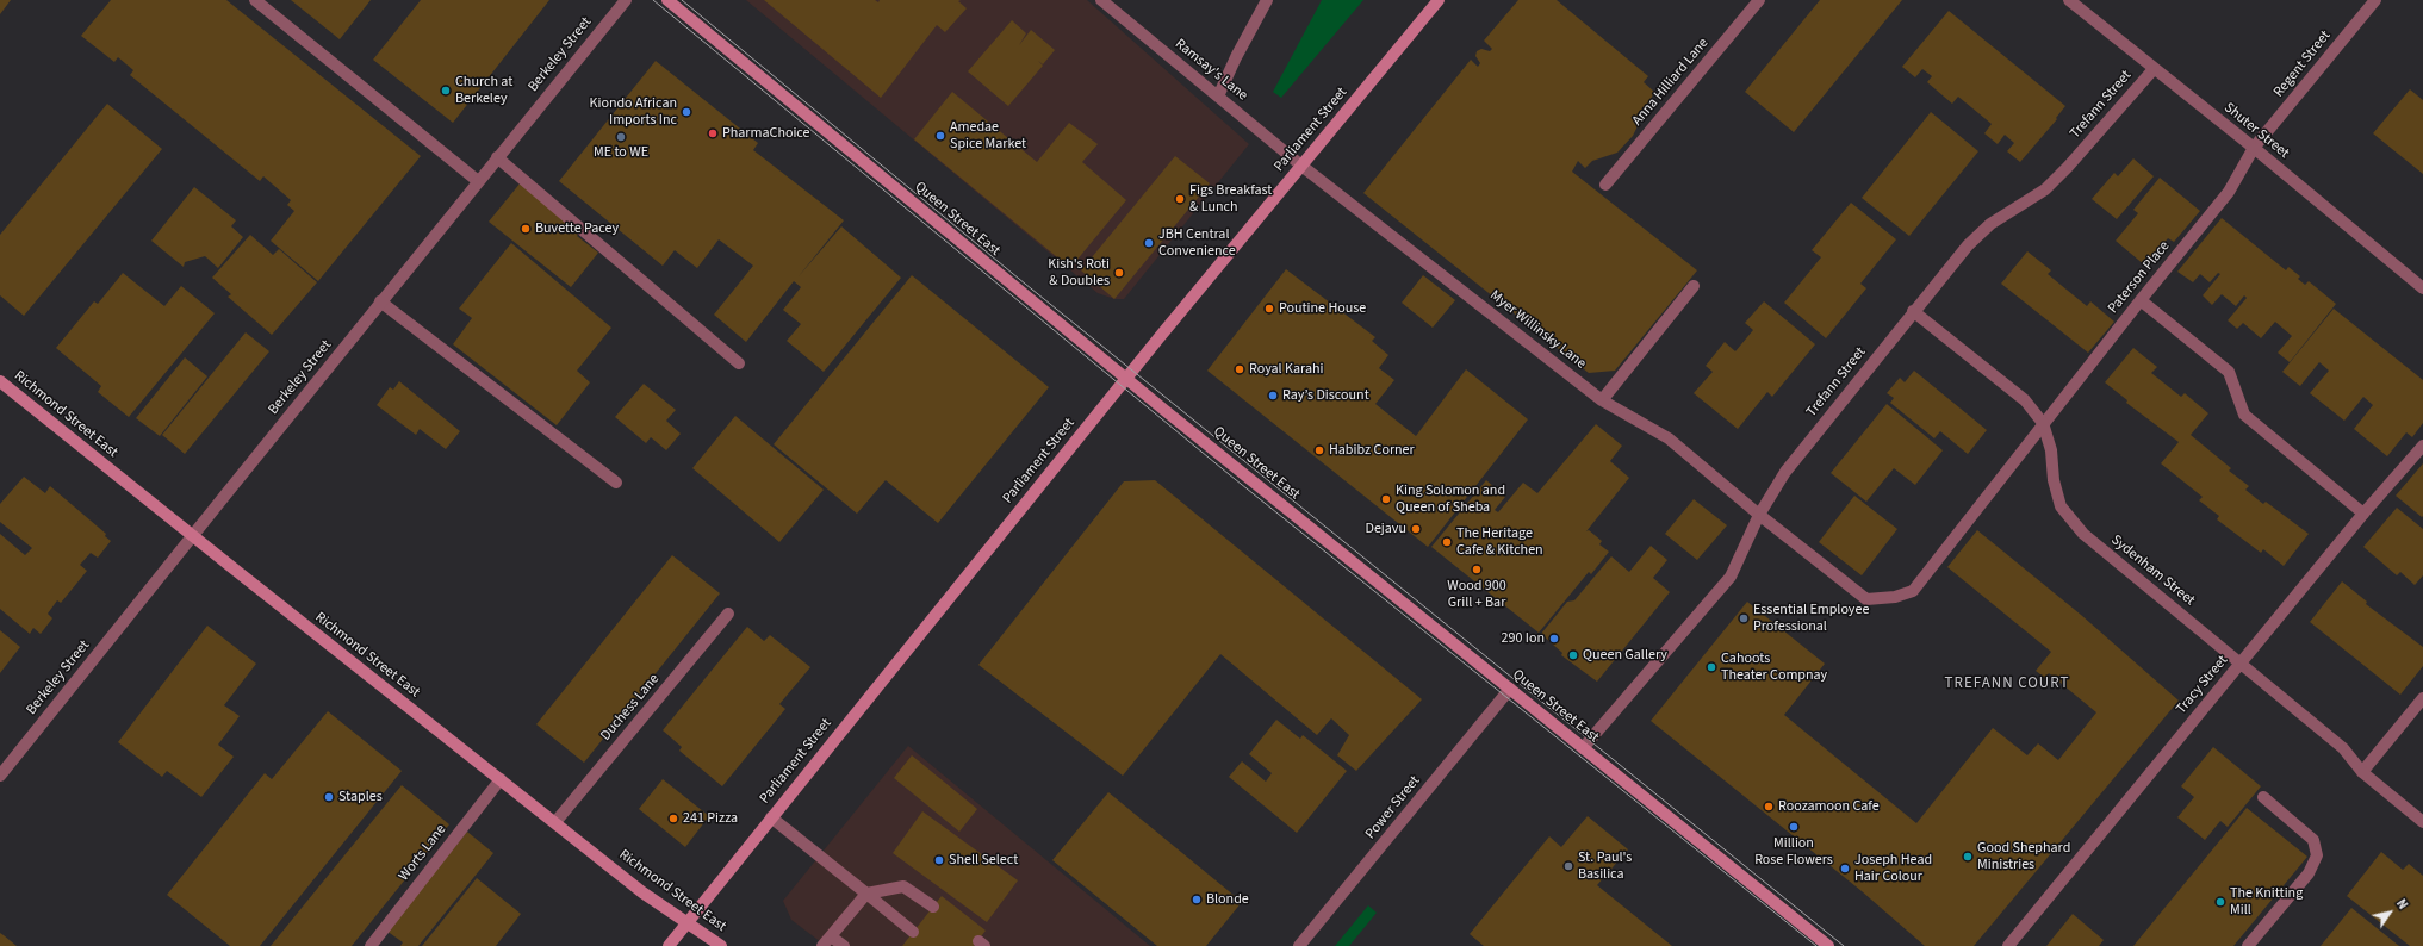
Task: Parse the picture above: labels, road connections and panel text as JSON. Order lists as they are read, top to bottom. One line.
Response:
{"streets":{"main road":["Parliament Street","Queen Street East","Richmond Street East"],"street":["Berkeley Street","Regent Street","Ramsay's Lane","Anna Hilliard Lane","Trefann Street","Shuter Street","Paterson Place","Myer Willinsky Lane","Sydenham Street","Tracy Street","Duchess Lane","Power Street","Worts Lane"]},"crossings":[["Berkeley Street","Richmond Street East"],["Regent Street","Shuter Street"],["Regent Street","Paterson Place"],["Ramsay's Lane","Parliament Street"],["Ramsay's Lane","Myer Willinsky Lane"],["Trefann Street","Shuter Street"],["Trefann Street","Queen Street East"],["Trefann Street","Paterson Place"],["Trefann Street","Myer Willinsky Lane"],["Trefann Street","Sydenham Street"],["Parliament Street","Queen Street East"],["Parliament Street","Myer Willinsky Lane"],["Parliament Street","Richmond Street East"],["Shuter Street","Paterson Place"],["Queen Street East","Power Street"],["Paterson Place","Myer Willinsky Lane"],["Paterson Place","Sydenham Street"],["Richmond Street East","Duchess Lane"],["Richmond Street East","Worts Lane"],["Sydenham Street","Tracy Street"]],"districts":["TREFANN COURT"],"places":["Church at Berkeley","Kiondo African Imports Inc","PharmaChoice","Amedae Spice Market","ME to WE","Figs Breakfast & Lunch","Buvette Pacey","JBH Central Convenience","Kish's Roti & Doubles","Poutine House","Royal Karahi","Ray’s Discount","Habibz Corner","King Solomon and Queen of Sheba","Dejavu","The Heritage Cafe & Kitchen","Wood 900 Grill + Bar","Essential Employee Professional","290 Ion","Queen Gallery","Cahoots Theater Compnay","Staples","Roozamoon Cafe","241 Pizza","Million Rose Flowers","Good Shephard Ministries","Shell Select","St. Paul's Basilica","Joseph Head Hair Colour","Blonde","The Knitting Mill"],"north":"top right"}
